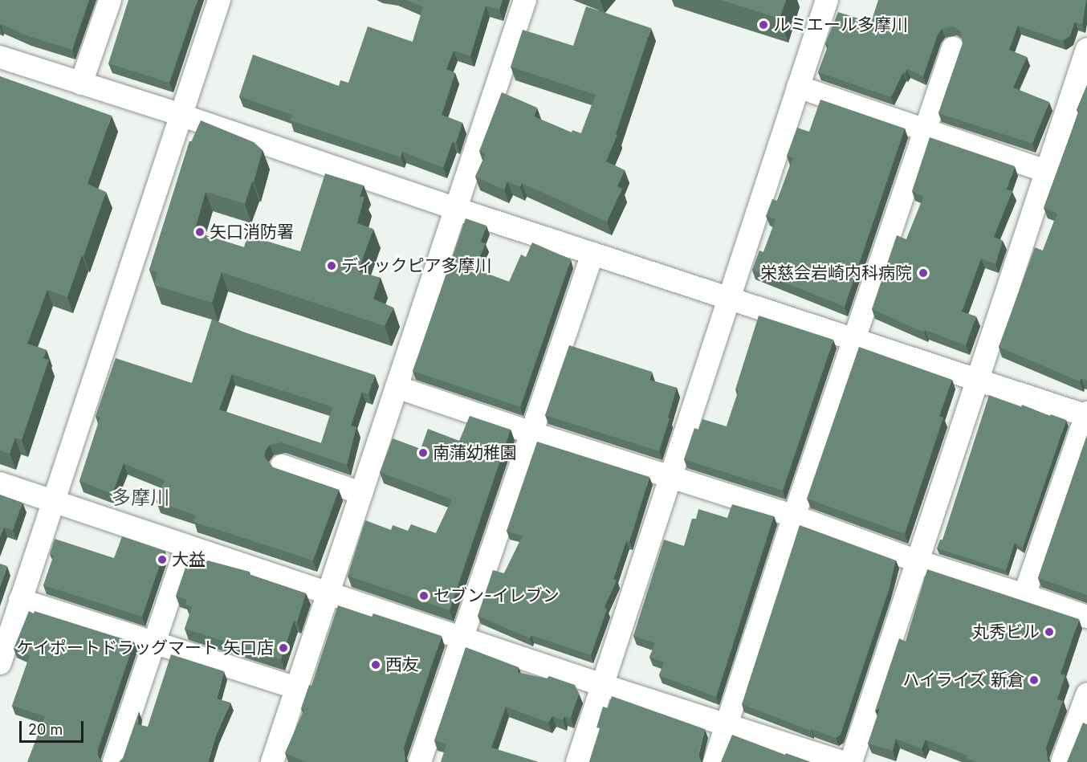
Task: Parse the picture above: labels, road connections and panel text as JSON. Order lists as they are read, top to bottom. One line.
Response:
{"districts":["多摩川"],"places":["ルミエール多摩川","矢口消防署","ディックピア多摩川","栄慈会岩崎内科病院","南蒲幼稚園","大益","セブン-イレブン","丸秀ビル","ケイポートドラッグマート 矢口店","西友","ハイライズ 新倉"],"scale_bar":"20 m"}
